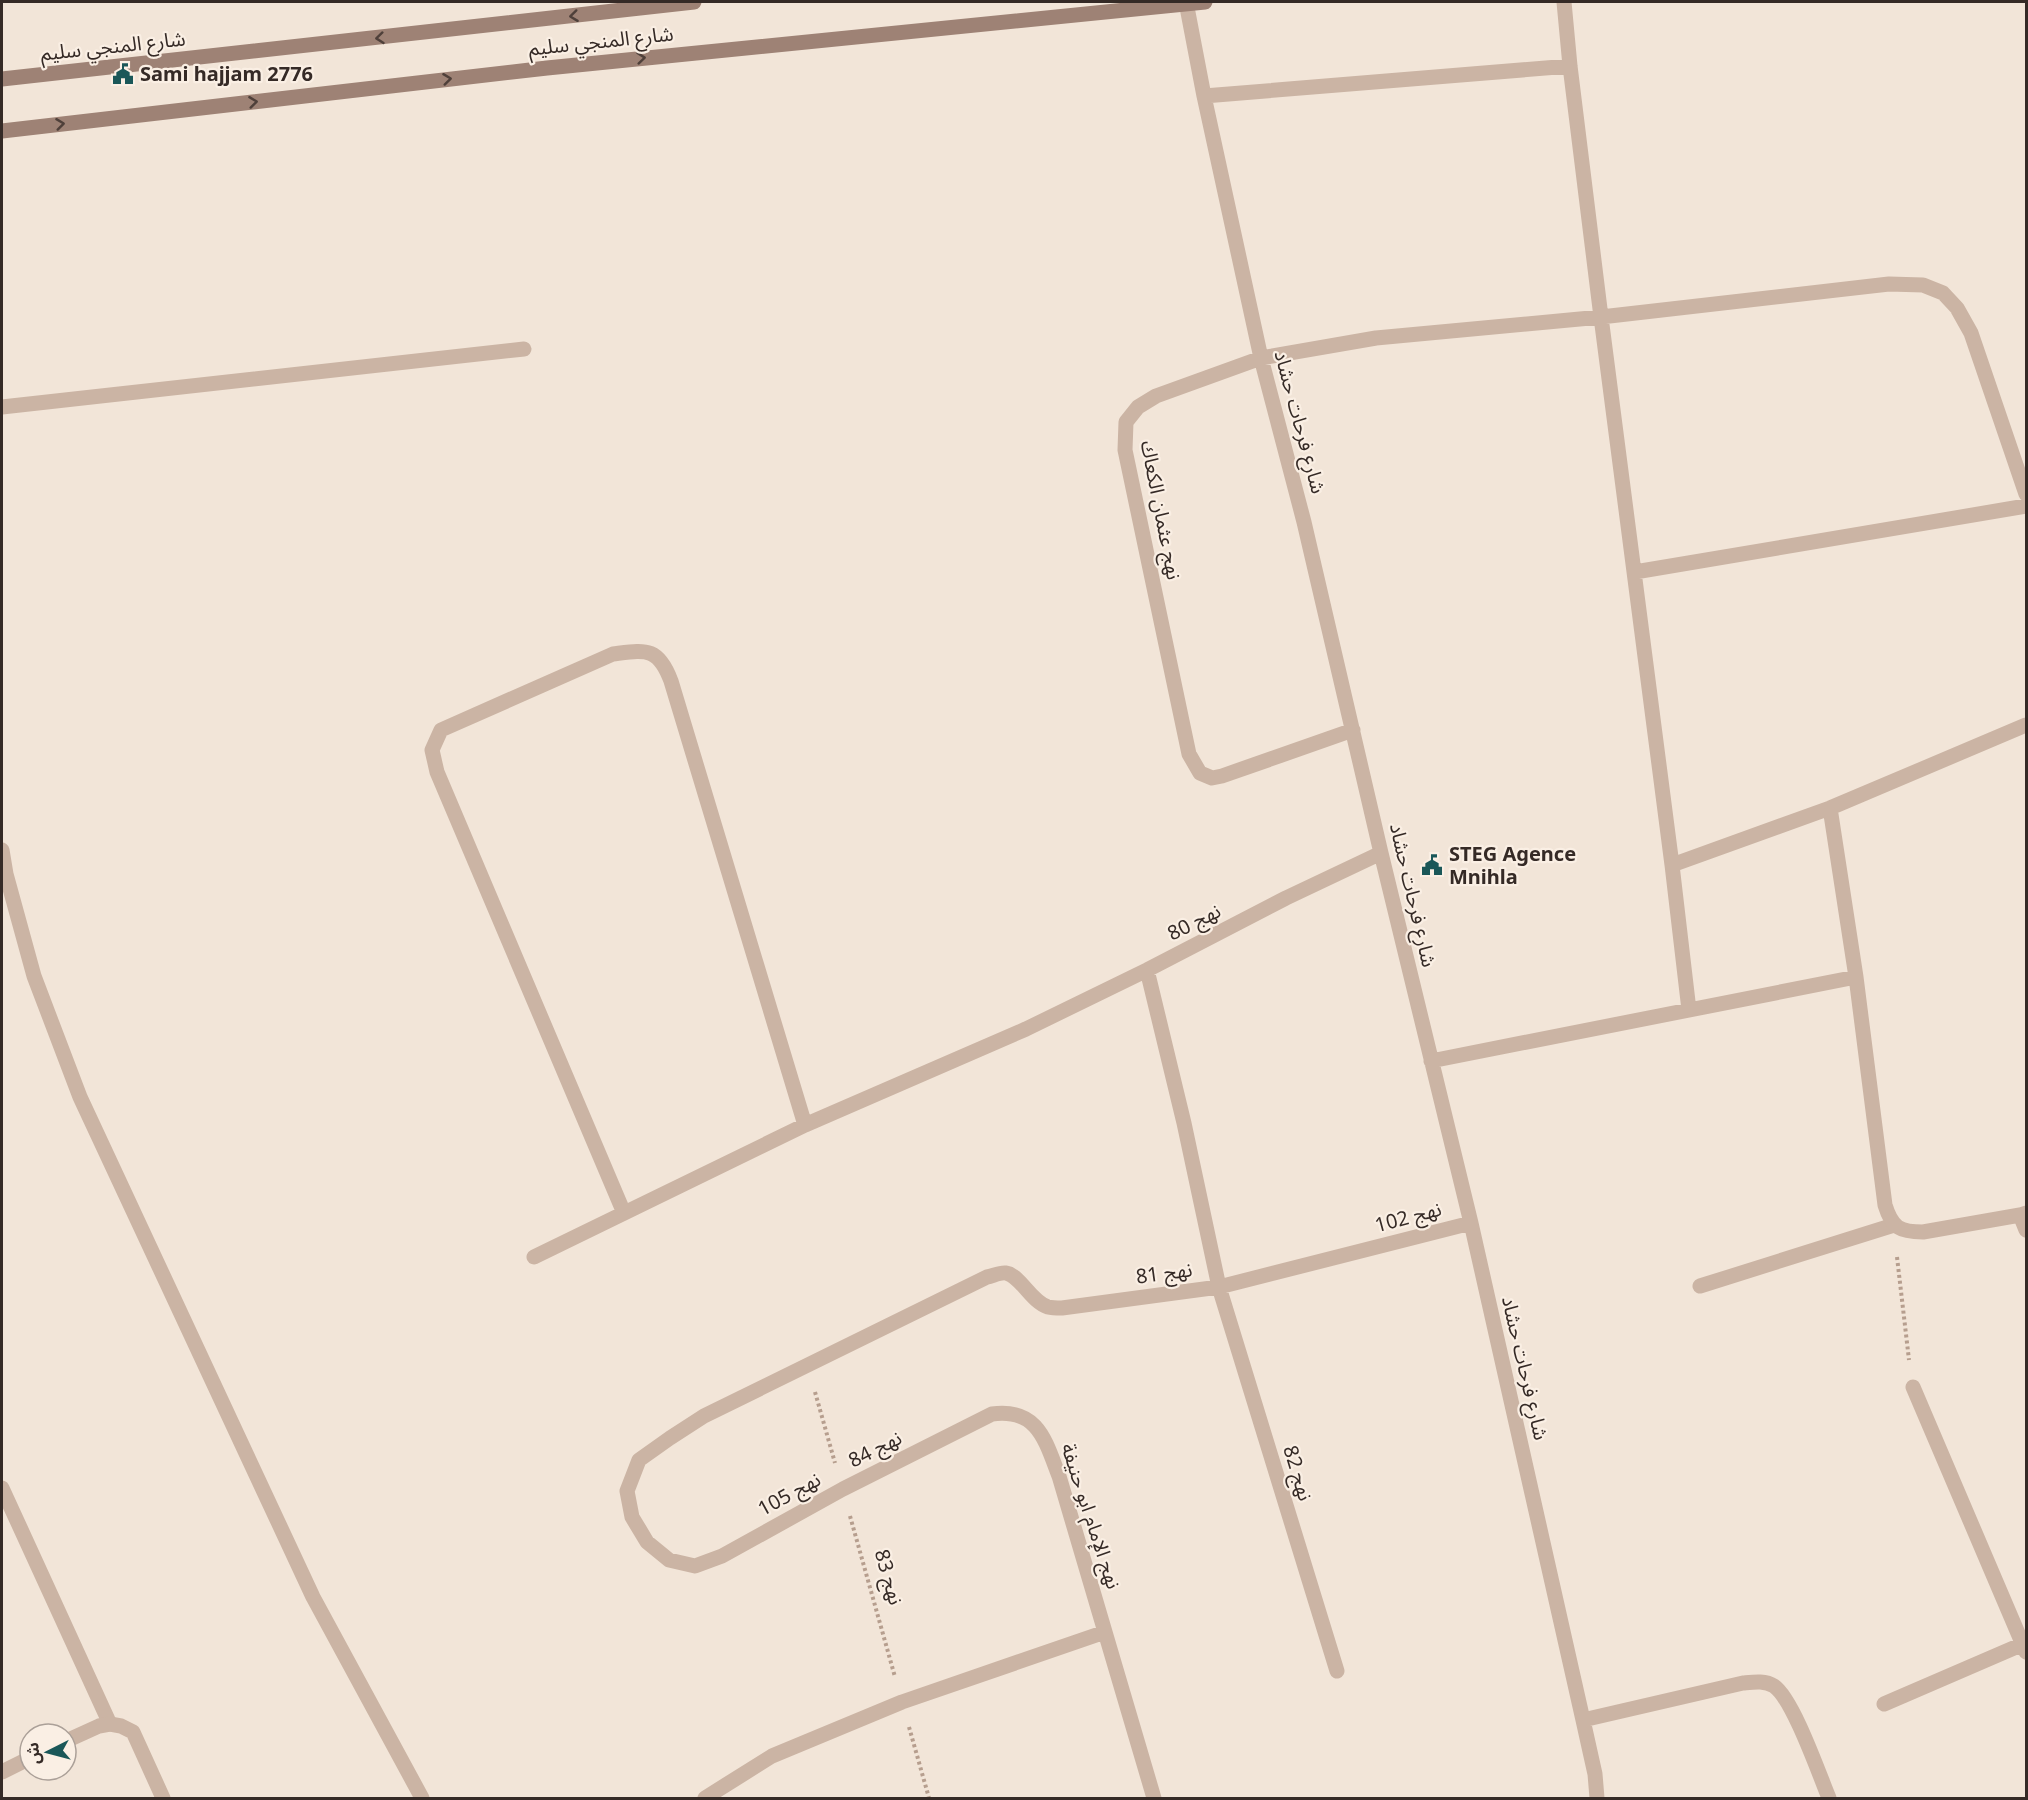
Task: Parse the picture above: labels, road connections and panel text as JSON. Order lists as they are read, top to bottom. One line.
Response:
{"streets":{"main road":["شارع المنجي سليم"],"street":["شارع فرحات حشاد","نهج عثمان الكعاك","نهج 80","نهج 102","نهج 81","نهج 84","نهج 82","نهج 105","نهج الإمام ابو حنيفة"],"path":["نهج 83"]},"crossings":[["شارع المنجي سليم","شارع فرحات حشاد"],["شارع فرحات حشاد","نهج عثمان الكعاك"],["شارع فرحات حشاد","نهج 80"],["شارع فرحات حشاد","نهج 102"],["نهج 80","نهج 82"],["نهج 102","نهج 81"],["نهج 81","نهج 82"],["نهج 81","نهج 105"],["نهج 81","نهج 83"],["نهج 84","نهج 105"],["نهج 84","نهج الإمام ابو حنيفة"],["نهج 84","نهج 83"],["نهج 105","نهج 83"]],"places":{"public building":["Sami hajjam 2776","STEG Agence Mnihla"]},"north":"left"}
